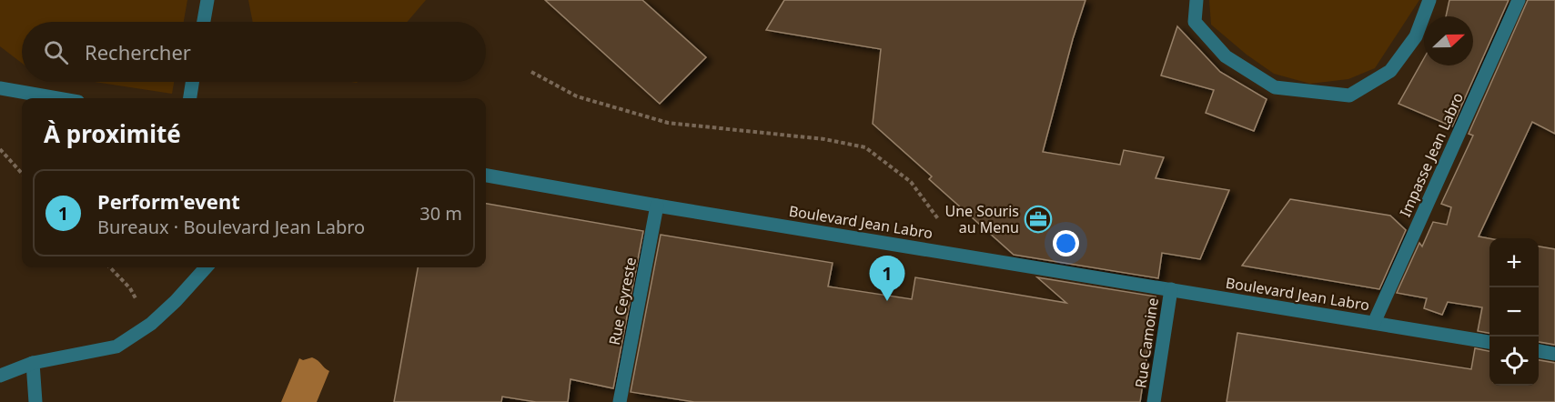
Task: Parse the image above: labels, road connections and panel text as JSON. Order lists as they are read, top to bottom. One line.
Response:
{"streets":{"street":["Impasse Jean Labro","Boulevard Jean Labro","Rue Ceyreste","Rue Camoine"]},"crossings":[["Impasse Jean Labro","Boulevard Jean Labro"],["Boulevard Jean Labro","Rue Ceyreste"],["Boulevard Jean Labro","Rue Camoine"]],"places":{"office":["Une Souris au Menu"]},"north":"right","page":{"search":"Rechercher","heading":"À proximité","list":[{"mark":"1","name":"Perform'event","note":"Bureaux · Boulevard Jean Labro","value":"30 m"}],"map_buttons":["+","−"],"pins":"1"}}
